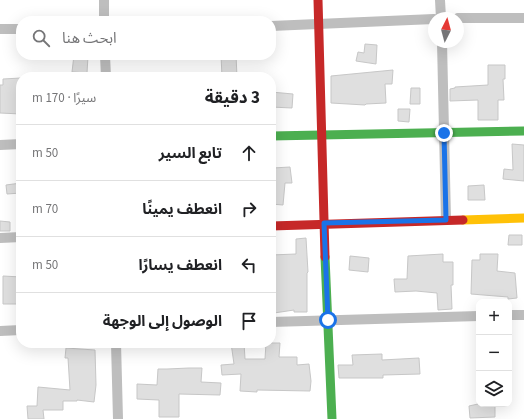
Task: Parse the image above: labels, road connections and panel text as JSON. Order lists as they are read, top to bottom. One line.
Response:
{"north":"top","page":{"search":"ابحث هنا","heading":["3 دقيقة","سيرًا · 170 m"],"list":[["تابع السير","50 m"],["انعطف يمينًا","70 m"],["انعطف يسارًا","50 m"],"الوصول إلى الوجهة"],"map_buttons":["+","−"]}}
